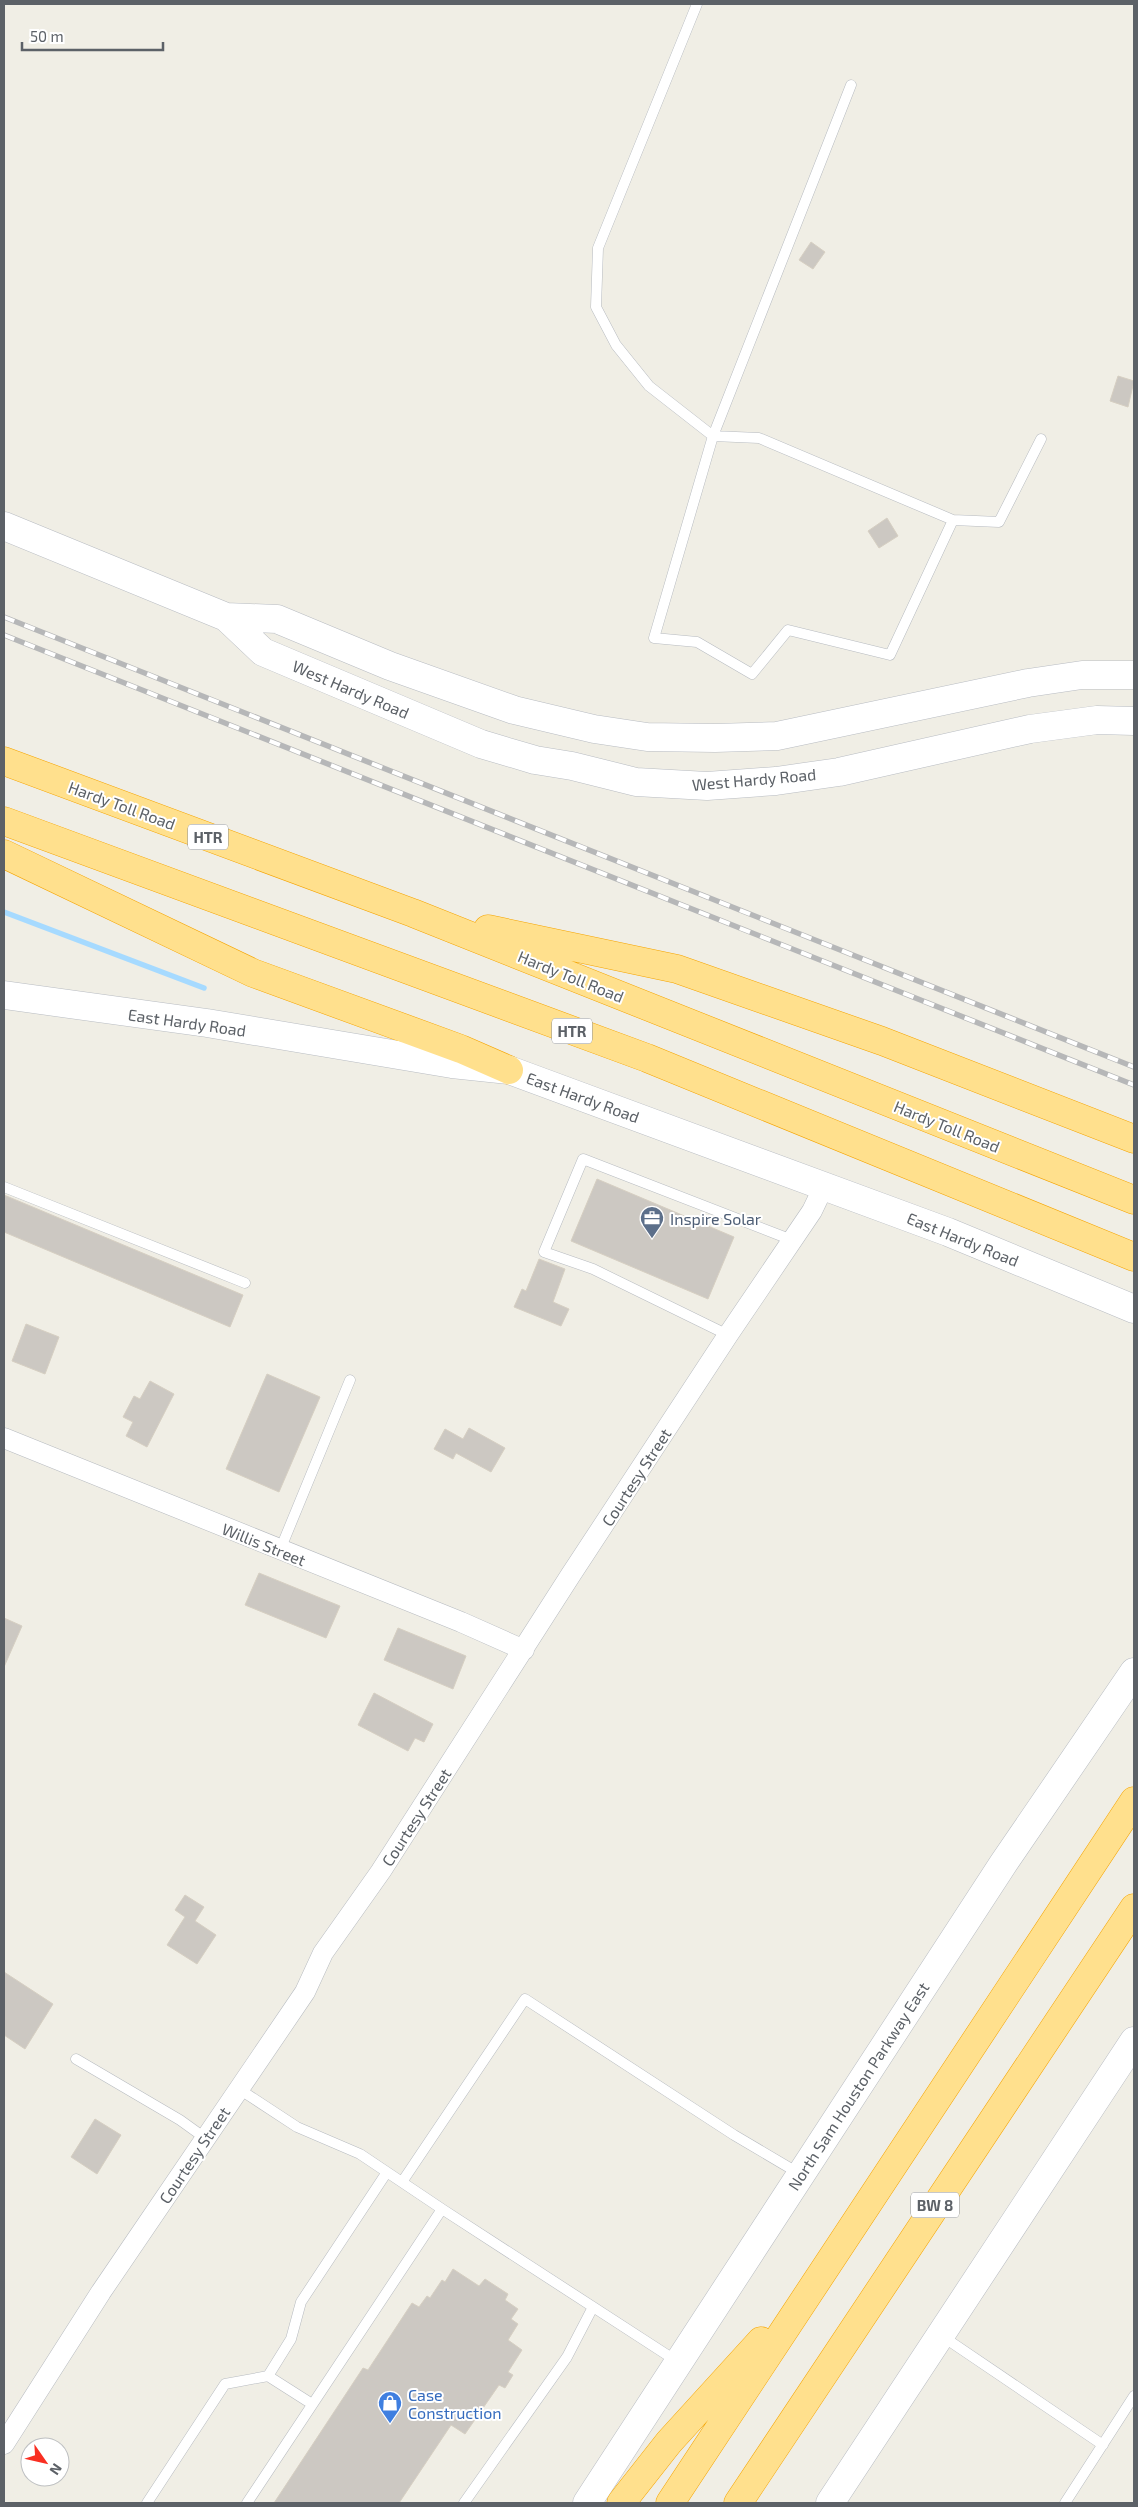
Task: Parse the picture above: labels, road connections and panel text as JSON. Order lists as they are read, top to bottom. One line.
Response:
{"streets":{"highway":["Hardy Toll Road","HTR","BW 8"],"main road":["West Hardy Road","East Hardy Road","North Sam Houston Parkway East"],"street":["Courtesy Street","Willis Street"]},"crossings":[["East Hardy Road","Courtesy Street"],["Courtesy Street","Willis Street"]],"places":{"office":["Inspire Solar"],"shop":["Case Construction"]},"scale_bar":"50 m","north":"bottom right"}
